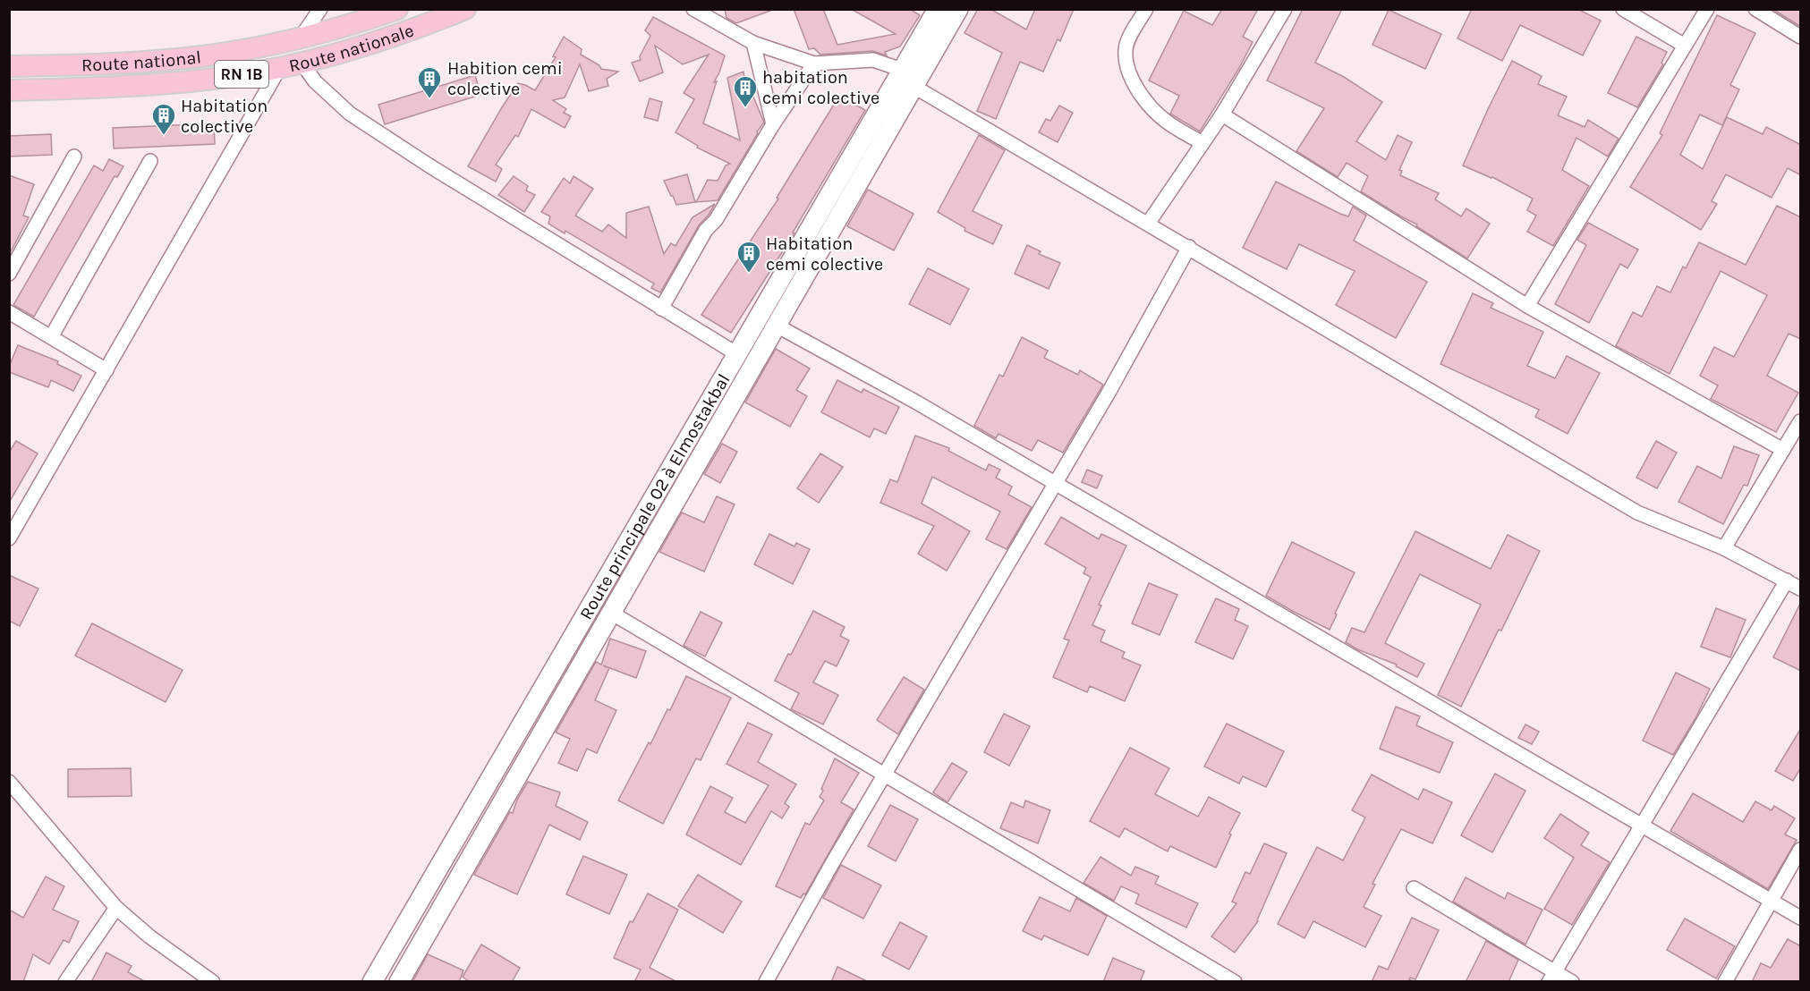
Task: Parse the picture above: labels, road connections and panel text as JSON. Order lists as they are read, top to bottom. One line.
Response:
{"streets":{"main road":["Route nationale","Route national","RN 1B","Route principale 02 à Elmostakbal"]},"places":{"building":["Habition cemi colective","habitation cemi colective","Habitation colective","Habitation cemi colective"]}}
